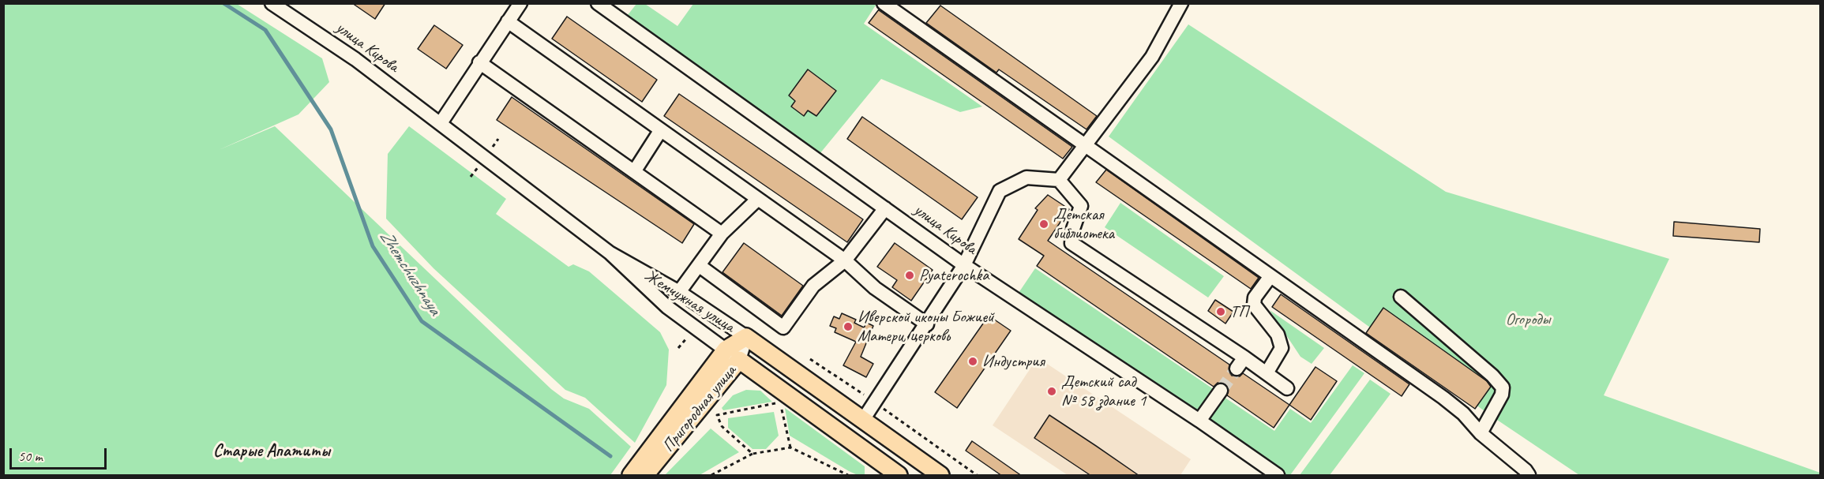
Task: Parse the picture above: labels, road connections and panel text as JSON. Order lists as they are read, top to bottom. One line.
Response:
{"streets":{"main road":["Жемчужная улица","Пригородная улица"],"street":["улица Кирова"]},"crossings":[["улица Кирова","Жемчужная улица"],["Жемчужная улица","Пригородная улица"]],"districts":["Старые Апатиты"],"water":["Zhemchuzhnaya"],"parks":["Огороды"],"places":["Детская библиотека","Pyaterochka","ТП","Иверской иконы Божией Матери, церковь","Индустрия","Детский сад № 58 здание 1"],"scale_bar":"50 m"}
